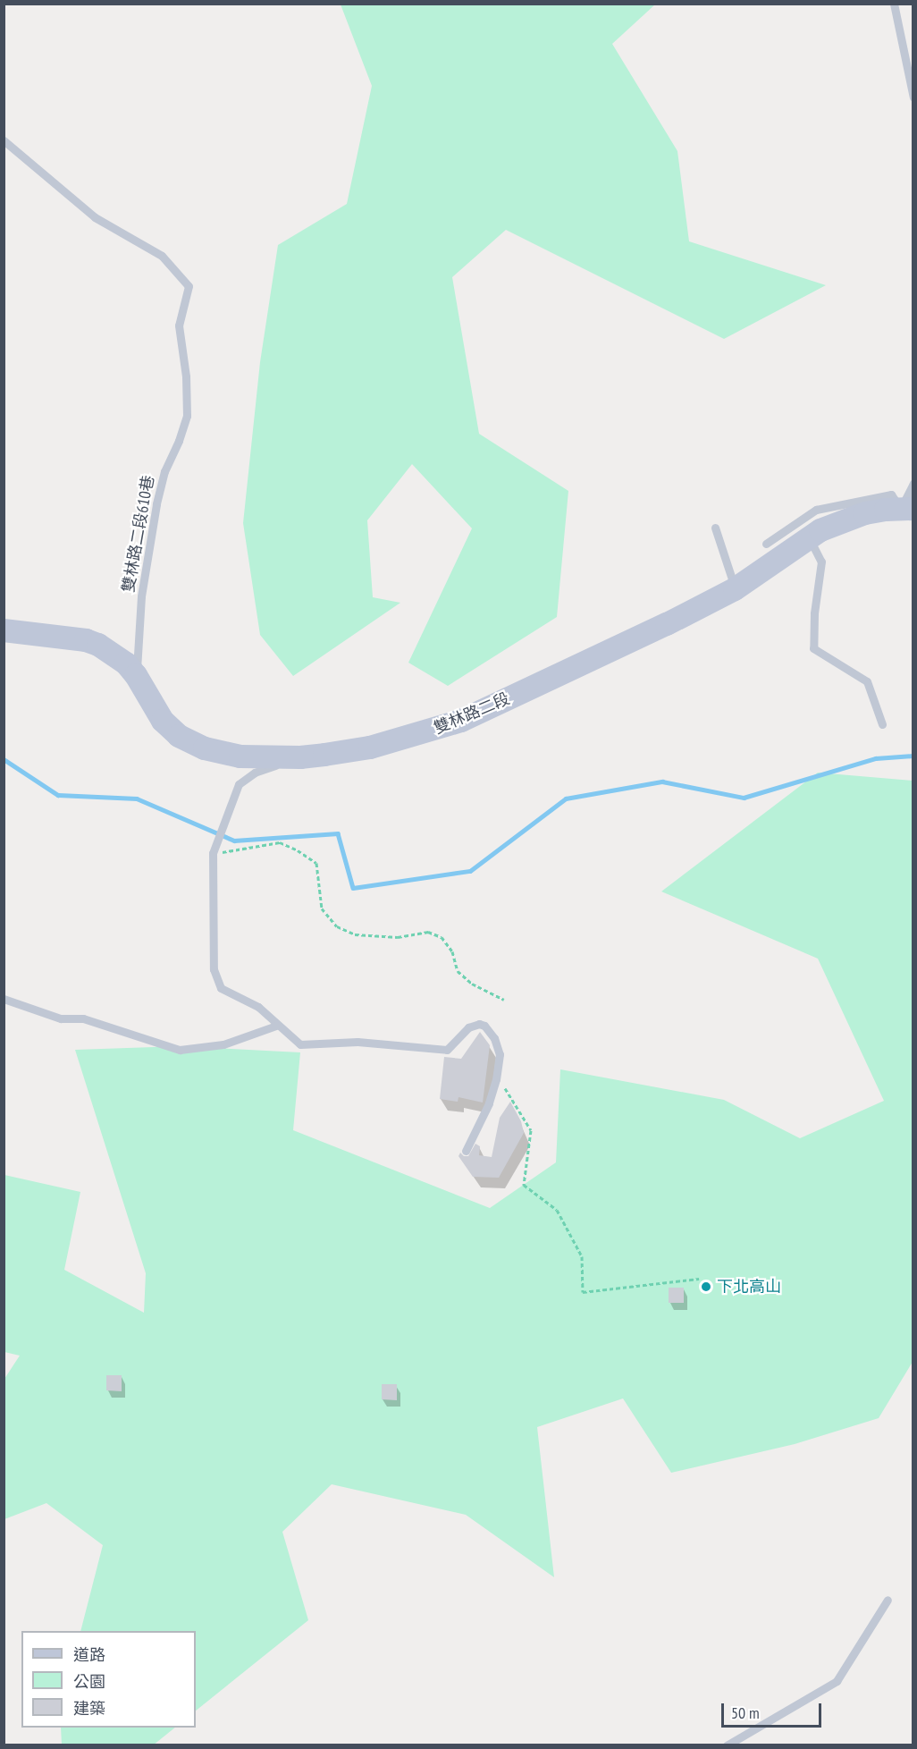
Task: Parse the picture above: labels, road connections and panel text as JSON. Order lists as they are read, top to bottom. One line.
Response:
{"streets":{"street":["雙林路二段"],"lane":["雙林路二段610巷"]},"crossings":[["雙林路二段610巷","雙林路二段"]],"places":["下北高山"],"legend":["道路","公園","建築"],"scale_bar":"50 m"}
